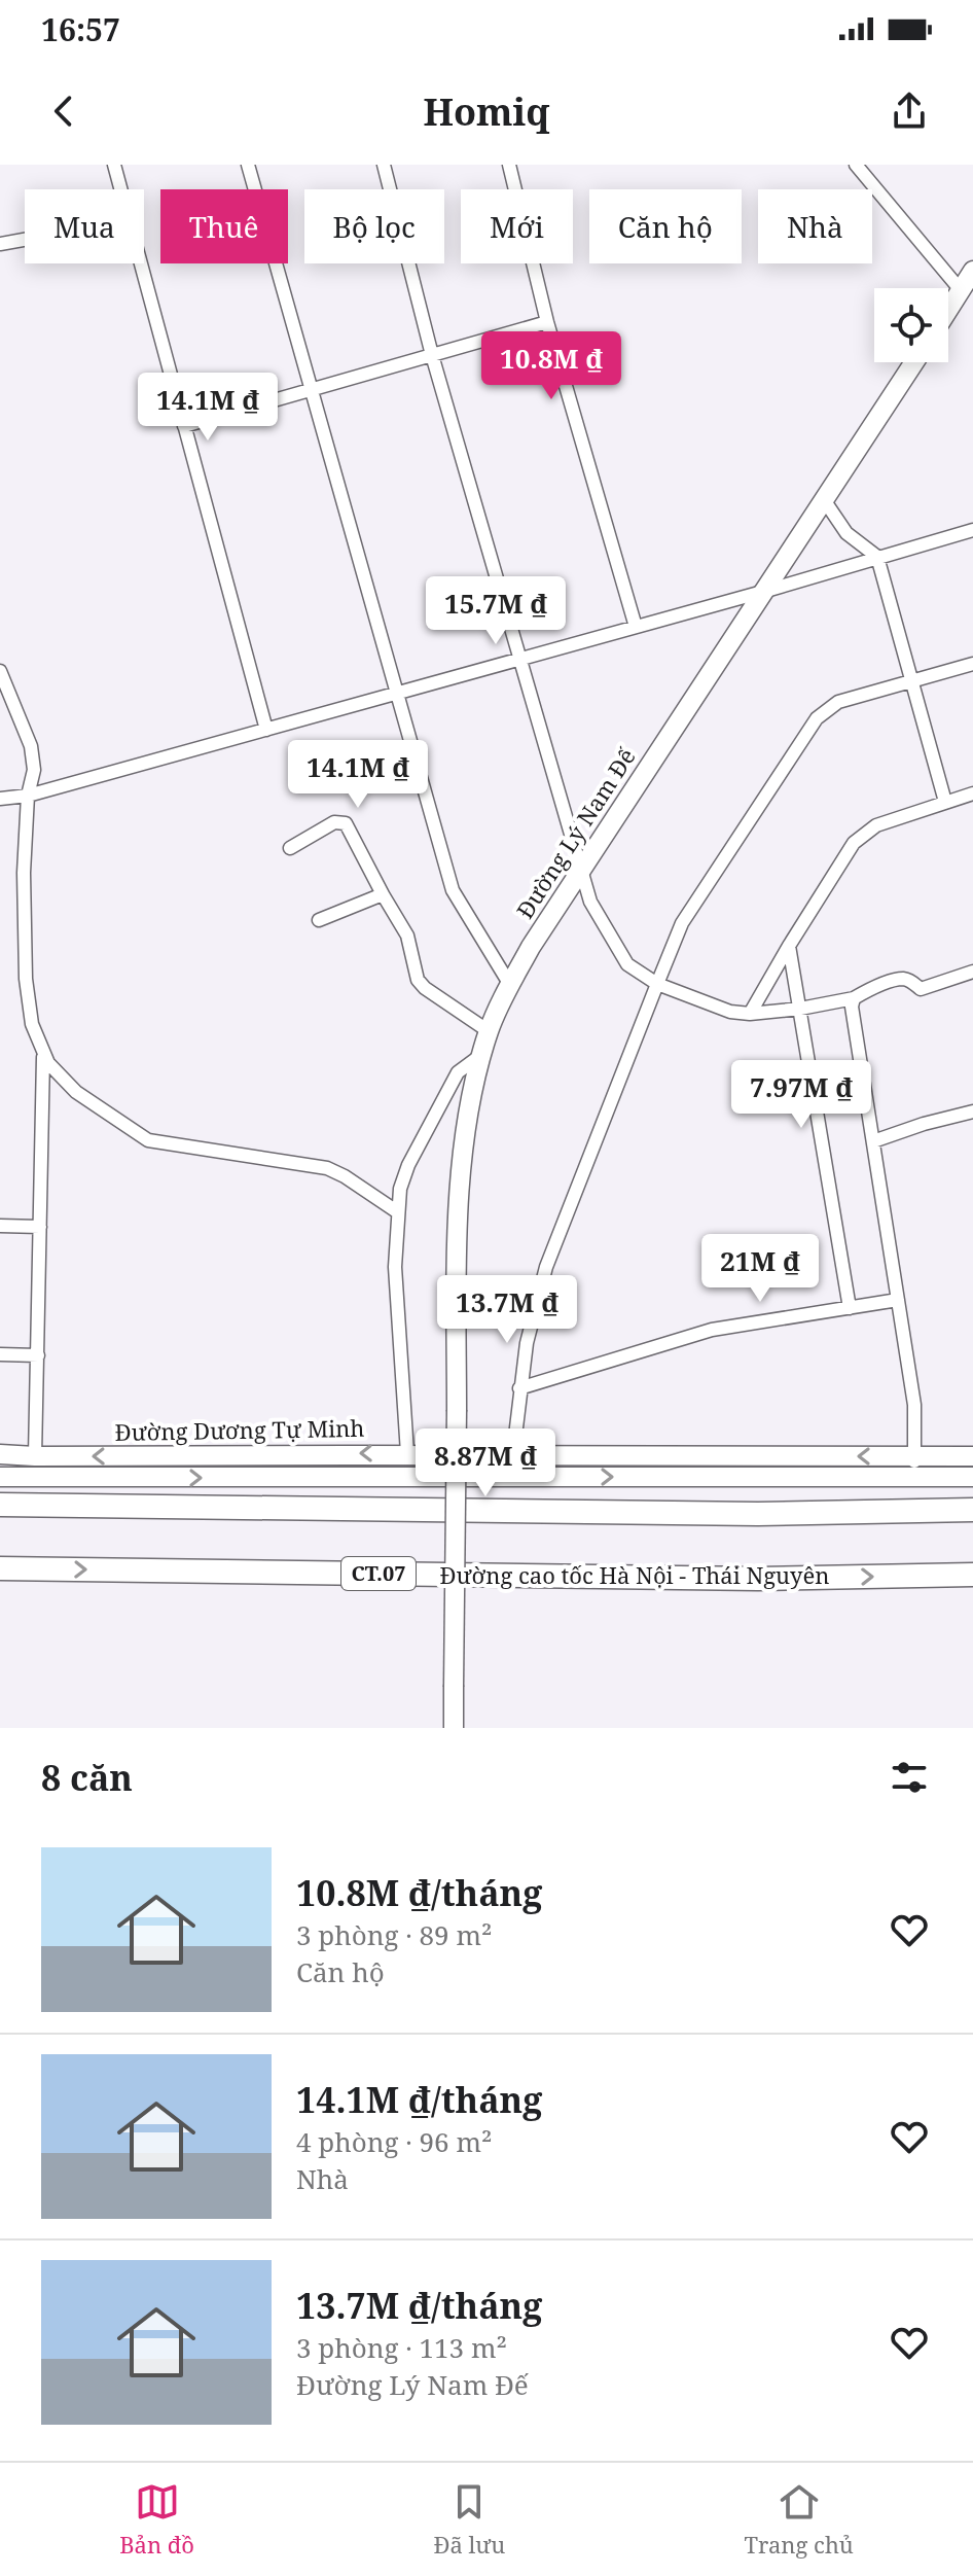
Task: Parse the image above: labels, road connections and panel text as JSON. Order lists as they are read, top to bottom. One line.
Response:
{"streets":{"highway":["CT.07","Đường cao tốc Hà Nội - Thái Nguyên"],"street":["Đường Lý Nam Đế","Đường Dương Tự Minh"]},"page":{"status":"16:57","header":"Homiq","chip":["Mua","Thuê","Bộ lọc","Mới","Căn hộ","Nhà"],"price":["10.8M ₫","14.1M ₫","15.7M ₫","14.1M ₫","7.97M ₫","21M ₫","13.7M ₫","8.87M ₫"],"heading":"8 căn","list":[{"name":"10.8M ₫/tháng","note":"3 phòng · 89 m² · Căn hộ"},{"name":"14.1M ₫/tháng","note":"4 phòng · 96 m² · Nhà"},{"name":"13.7M ₫/tháng","note":"3 phòng · 113 m² · Đường Lý Nam Đế"}],"tabs":["Bản đồ","Đã lưu","Trang chủ"]}}
